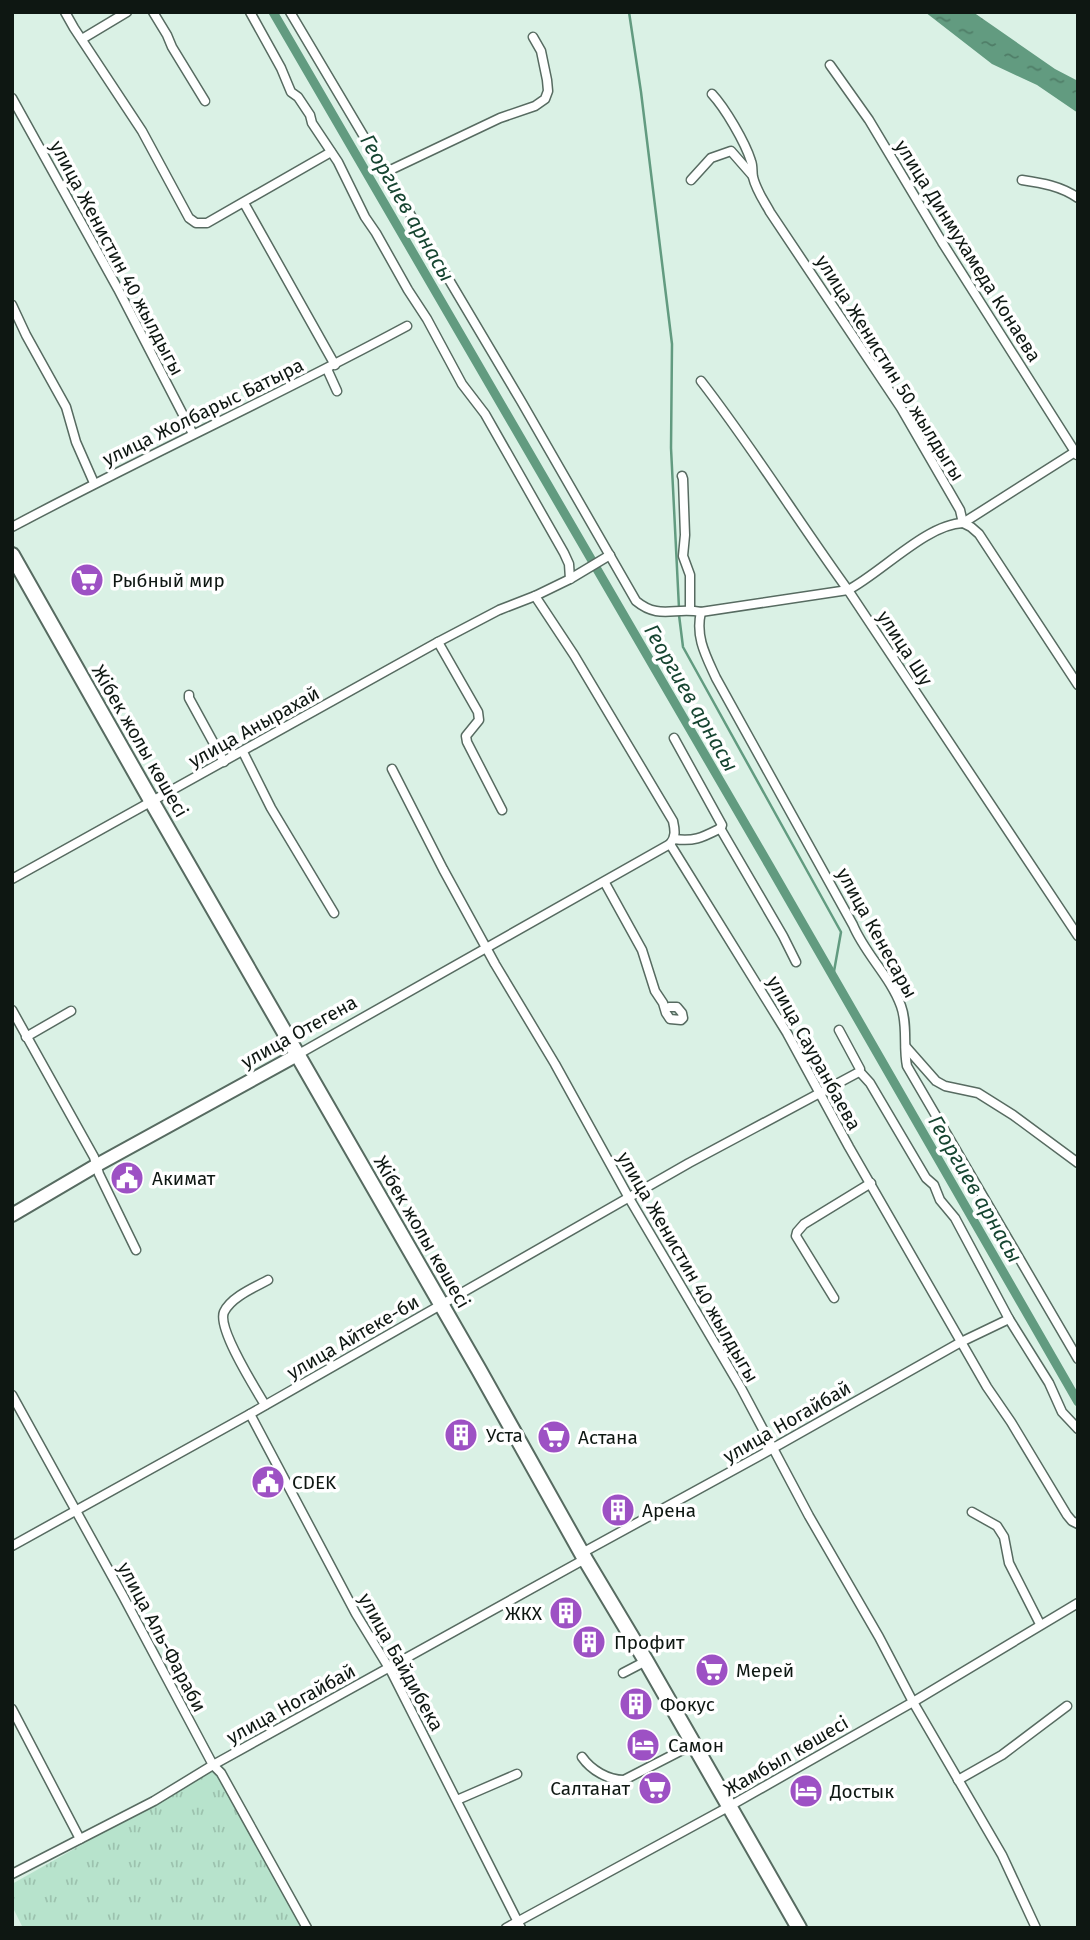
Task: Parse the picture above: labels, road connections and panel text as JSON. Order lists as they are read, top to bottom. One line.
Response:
{"streets":{"highway":["Жібек жолы көшесі"],"main road":["улица Отегена"],"street":["улица Динмухамеда Конаева","улица Женистин 40 жылдыгы","улица Женистин 50 жылдыгы","улица Жолбарыс Батыра","улица Шу","улица Анырахай","улица Кенесары","улица Сауранбаева","улица Айтеке-би","улица Ногайбай","улица Аль-Фараби","улица Байдибека","Жамбыл көшесі"]},"crossings":[["улица Женистин 40 жылдыгы","улица Жолбарыс Батыра"],["улица Женистин 40 жылдыгы","улица Отегена"],["улица Женистин 40 жылдыгы","улица Айтеке-би"],["улица Женистин 40 жылдыгы","улица Ногайбай"],["улица Женистин 40 жылдыгы","Жамбыл көшесі"],["улица Анырахай","Жібек жолы көшесі"],["улица Анырахай","улица Сауранбаева"],["Жібек жолы көшесі","улица Отегена"],["Жібек жолы көшесі","улица Айтеке-би"],["Жібек жолы көшесі","улица Ногайбай"],["Жібек жолы көшесі","Жамбыл көшесі"],["улица Отегена","улица Сауранбаева"],["улица Сауранбаева","улица Айтеке-би"],["улица Сауранбаева","улица Ногайбай"],["улица Айтеке-би","улица Аль-Фараби"],["улица Айтеке-би","улица Байдибека"],["улица Ногайбай","улица Аль-Фараби"],["улица Ногайбай","улица Байдибека"],["улица Байдибека","Жамбыл көшесі"]],"water":["Георгиев арнасы"],"places":{"supermarket":["Рыбный мир","Астана","Мерей","Салтанат"],"public building":["Акимат","CDEK"],"building":["Уста","Арена","ЖКХ","Профит","Фокус"],"hotel":["Самон","Достык"]}}
